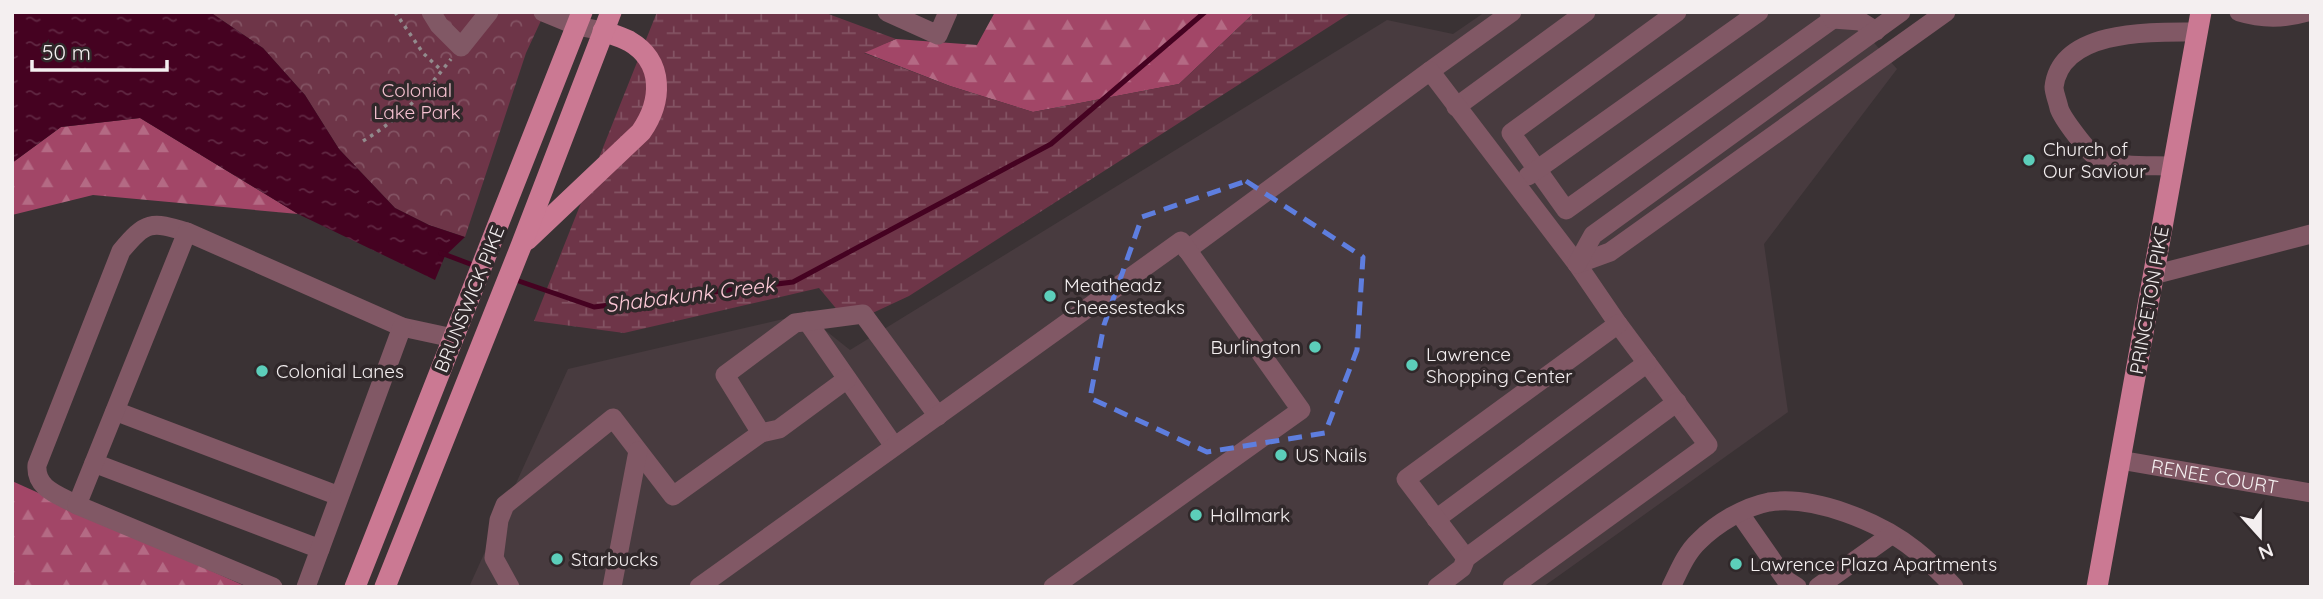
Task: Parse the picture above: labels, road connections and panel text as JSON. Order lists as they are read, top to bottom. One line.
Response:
{"streets":{"main road":["BRUNSWICK PIKE","PRINCETON PIKE"],"street":["RENEE COURT"]},"crossings":[["PRINCETON PIKE","RENEE COURT"]],"water":["Shabakunk Creek"],"parks":["Colonial Lake Park"],"places":["Church of Our Saviour","Meatheadz Cheesesteaks","Burlington","Lawrence Shopping Center","Colonial Lanes","US Nails","Hallmark","Starbucks","Lawrence Plaza Apartments"],"scale_bar":"50 m","north":"bottom"}
